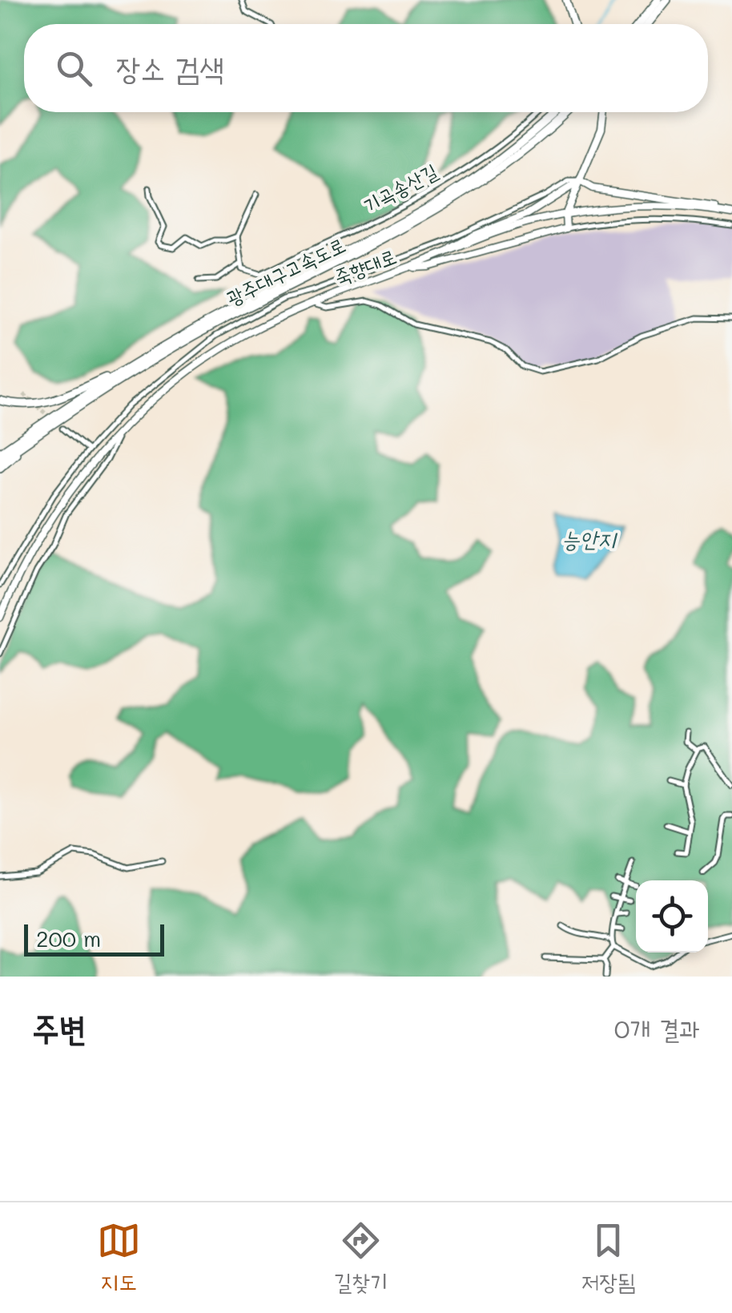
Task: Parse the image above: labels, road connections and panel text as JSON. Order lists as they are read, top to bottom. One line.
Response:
{"streets":{"highway":["광주대구고속도로"],"main road":["죽향대로"],"street":["기곡송산길"]},"water":["능안지"],"scale_bar":"200 m","page":{"search":"장소 검색","scale":"200 m","heading":["주변","0개 결과"],"nav":["지도","길찾기","저장됨"]}}
